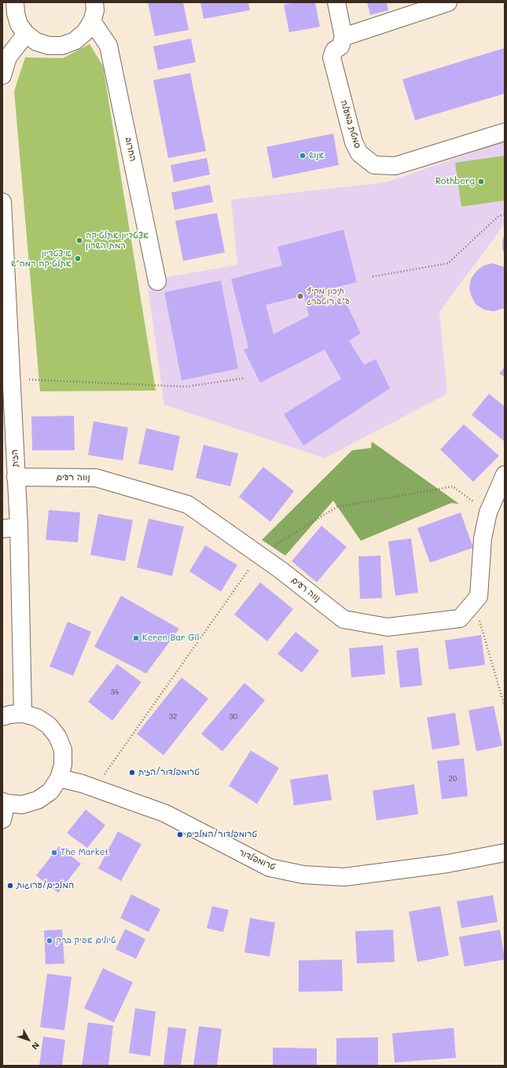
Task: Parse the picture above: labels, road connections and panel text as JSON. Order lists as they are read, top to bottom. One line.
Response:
{"streets":{"street":["סמטת במעלה","החרוב","הזית","נווה רעים","טרומפלדור"]},"crossings":[["הזית","נווה רעים"]],"places":["אנוש","Rothberg","אצטדיון אתלטיקה רמת השרון","איצטדיון אתלטיקה רמה\"ש","תיכון מקיף ע\"ש רוטברג","Keren Bar Gil","טרומפלדור/הזית","טרומפלדור/המלכים","The Market","המלכים/ערוגות","טיולים אפיק ברק"],"house_numbers":["34","32","30","20"],"north":"bottom right"}
